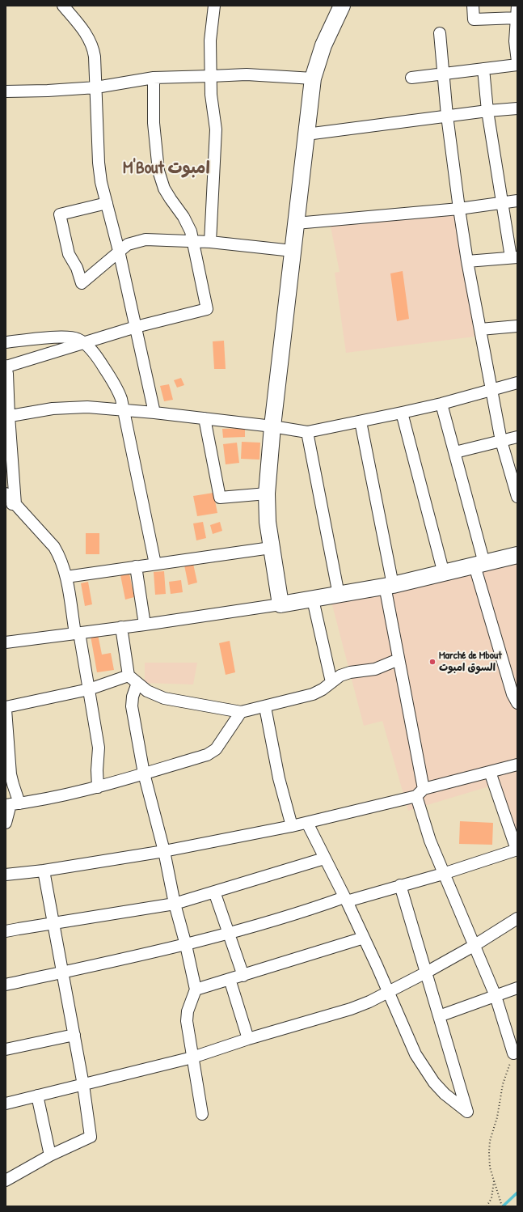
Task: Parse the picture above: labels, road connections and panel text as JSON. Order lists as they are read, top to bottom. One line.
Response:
{"districts":["M'Bout امبوت"],"places":["Marché de Mbout السوق امبوت"]}
